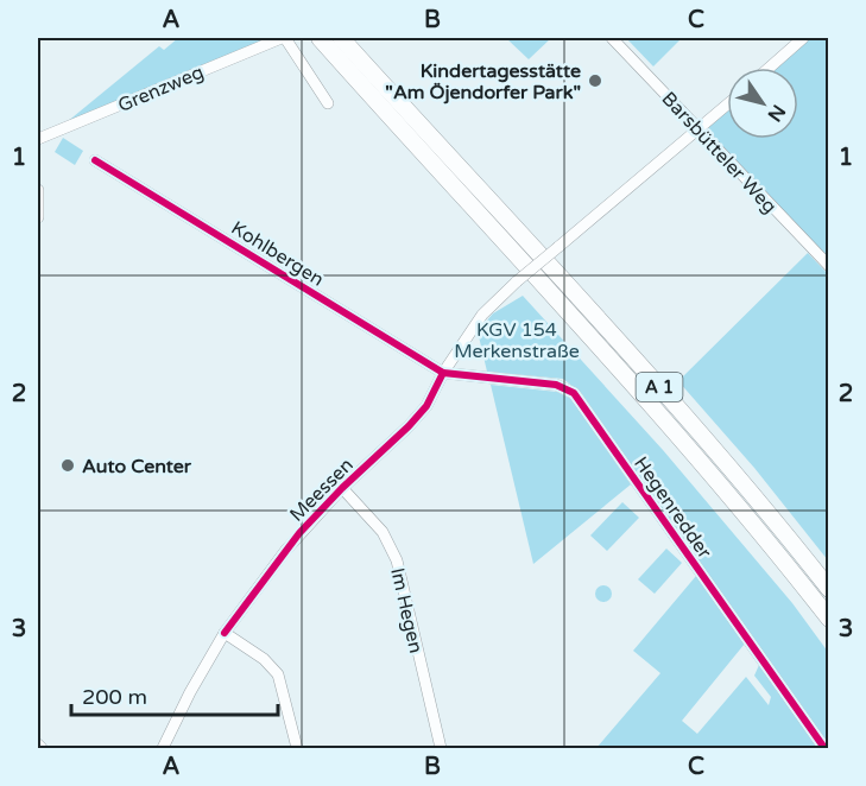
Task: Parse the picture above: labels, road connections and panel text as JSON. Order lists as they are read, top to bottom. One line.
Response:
{"streets":{"highway":["A 1"],"street":["Grenzweg","Barsbütteler Weg","Kohlbergen","Meessen","Hegenredder","Im Hegen"]},"crossings":[["Kohlbergen","Meessen"],["Kohlbergen","Hegenredder"],["Meessen","Hegenredder"],["Meessen","Im Hegen"]],"parks":["KGV 154 Merkenstraße"],"places":["Kindertagesstätte \"Am Öjendorfer Park\"","Auto Center"],"scale_bar":"200 m","north":"bottom right","grid":{"columns":["A","B","C"],"rows":["1","2","3"]}}
